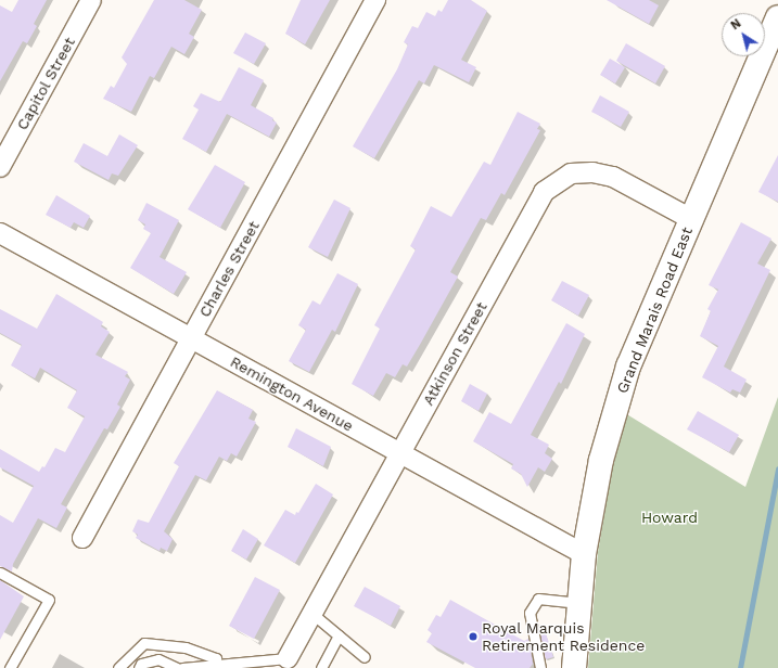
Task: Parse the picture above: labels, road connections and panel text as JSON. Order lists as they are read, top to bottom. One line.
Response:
{"streets":{"street":["Capitol Street","Charles Street","Grand Marais Road East","Atkinson Street","Remington Avenue"]},"crossings":[["Charles Street","Remington Avenue"],["Grand Marais Road East","Atkinson Street"],["Grand Marais Road East","Remington Avenue"],["Atkinson Street","Remington Avenue"]],"parks":["Howard"],"places":["Royal Marquis Retirement Residence"],"north":"top left"}
